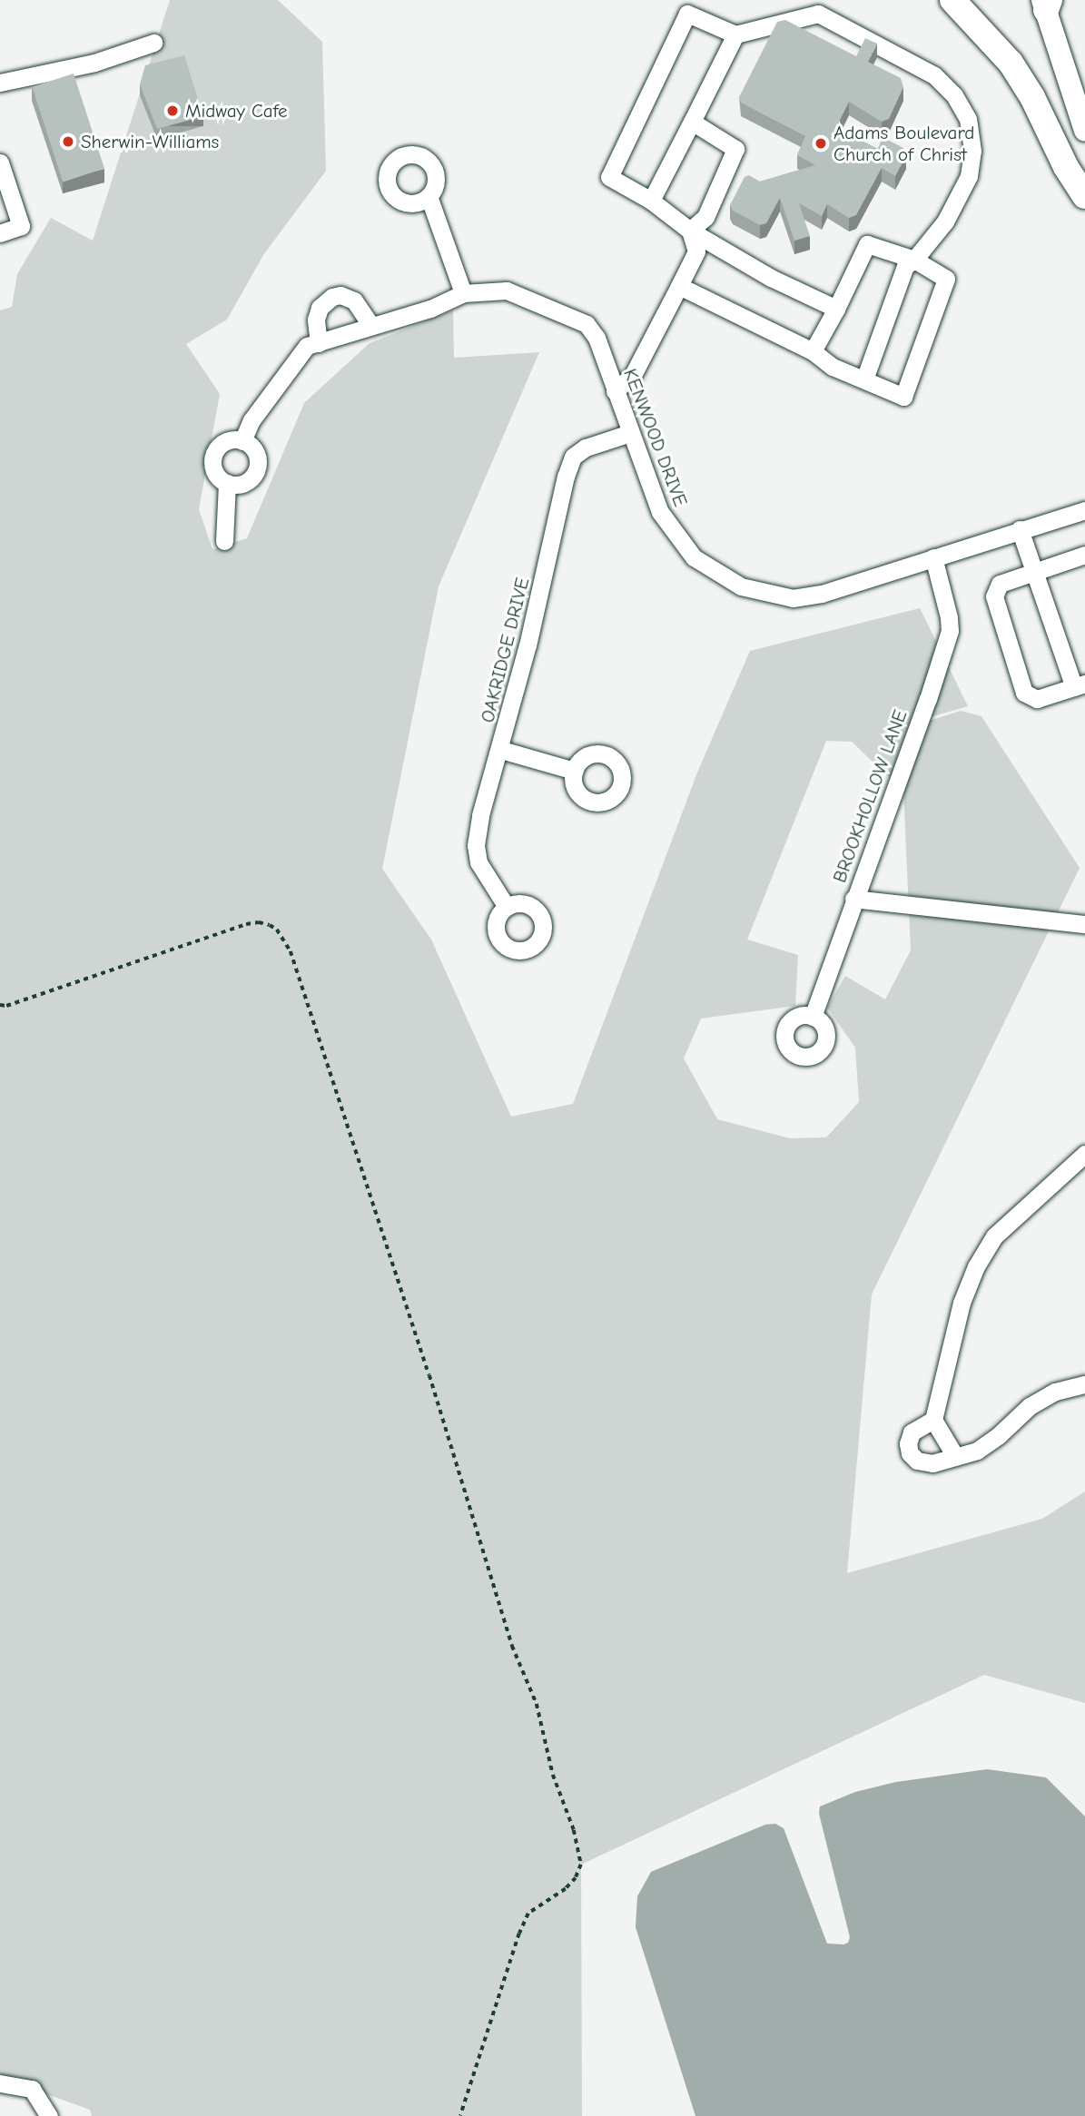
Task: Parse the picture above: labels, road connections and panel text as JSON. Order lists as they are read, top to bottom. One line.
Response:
{"streets":{"street":["KENWOOD DRIVE","OAKRIDGE DRIVE","BROOKHOLLOW LANE"]},"crossings":[["KENWOOD DRIVE","OAKRIDGE DRIVE"],["KENWOOD DRIVE","BROOKHOLLOW LANE"]],"places":["Midway Cafe","Sherwin-Williams","Adams Boulevard Church of Christ"]}
